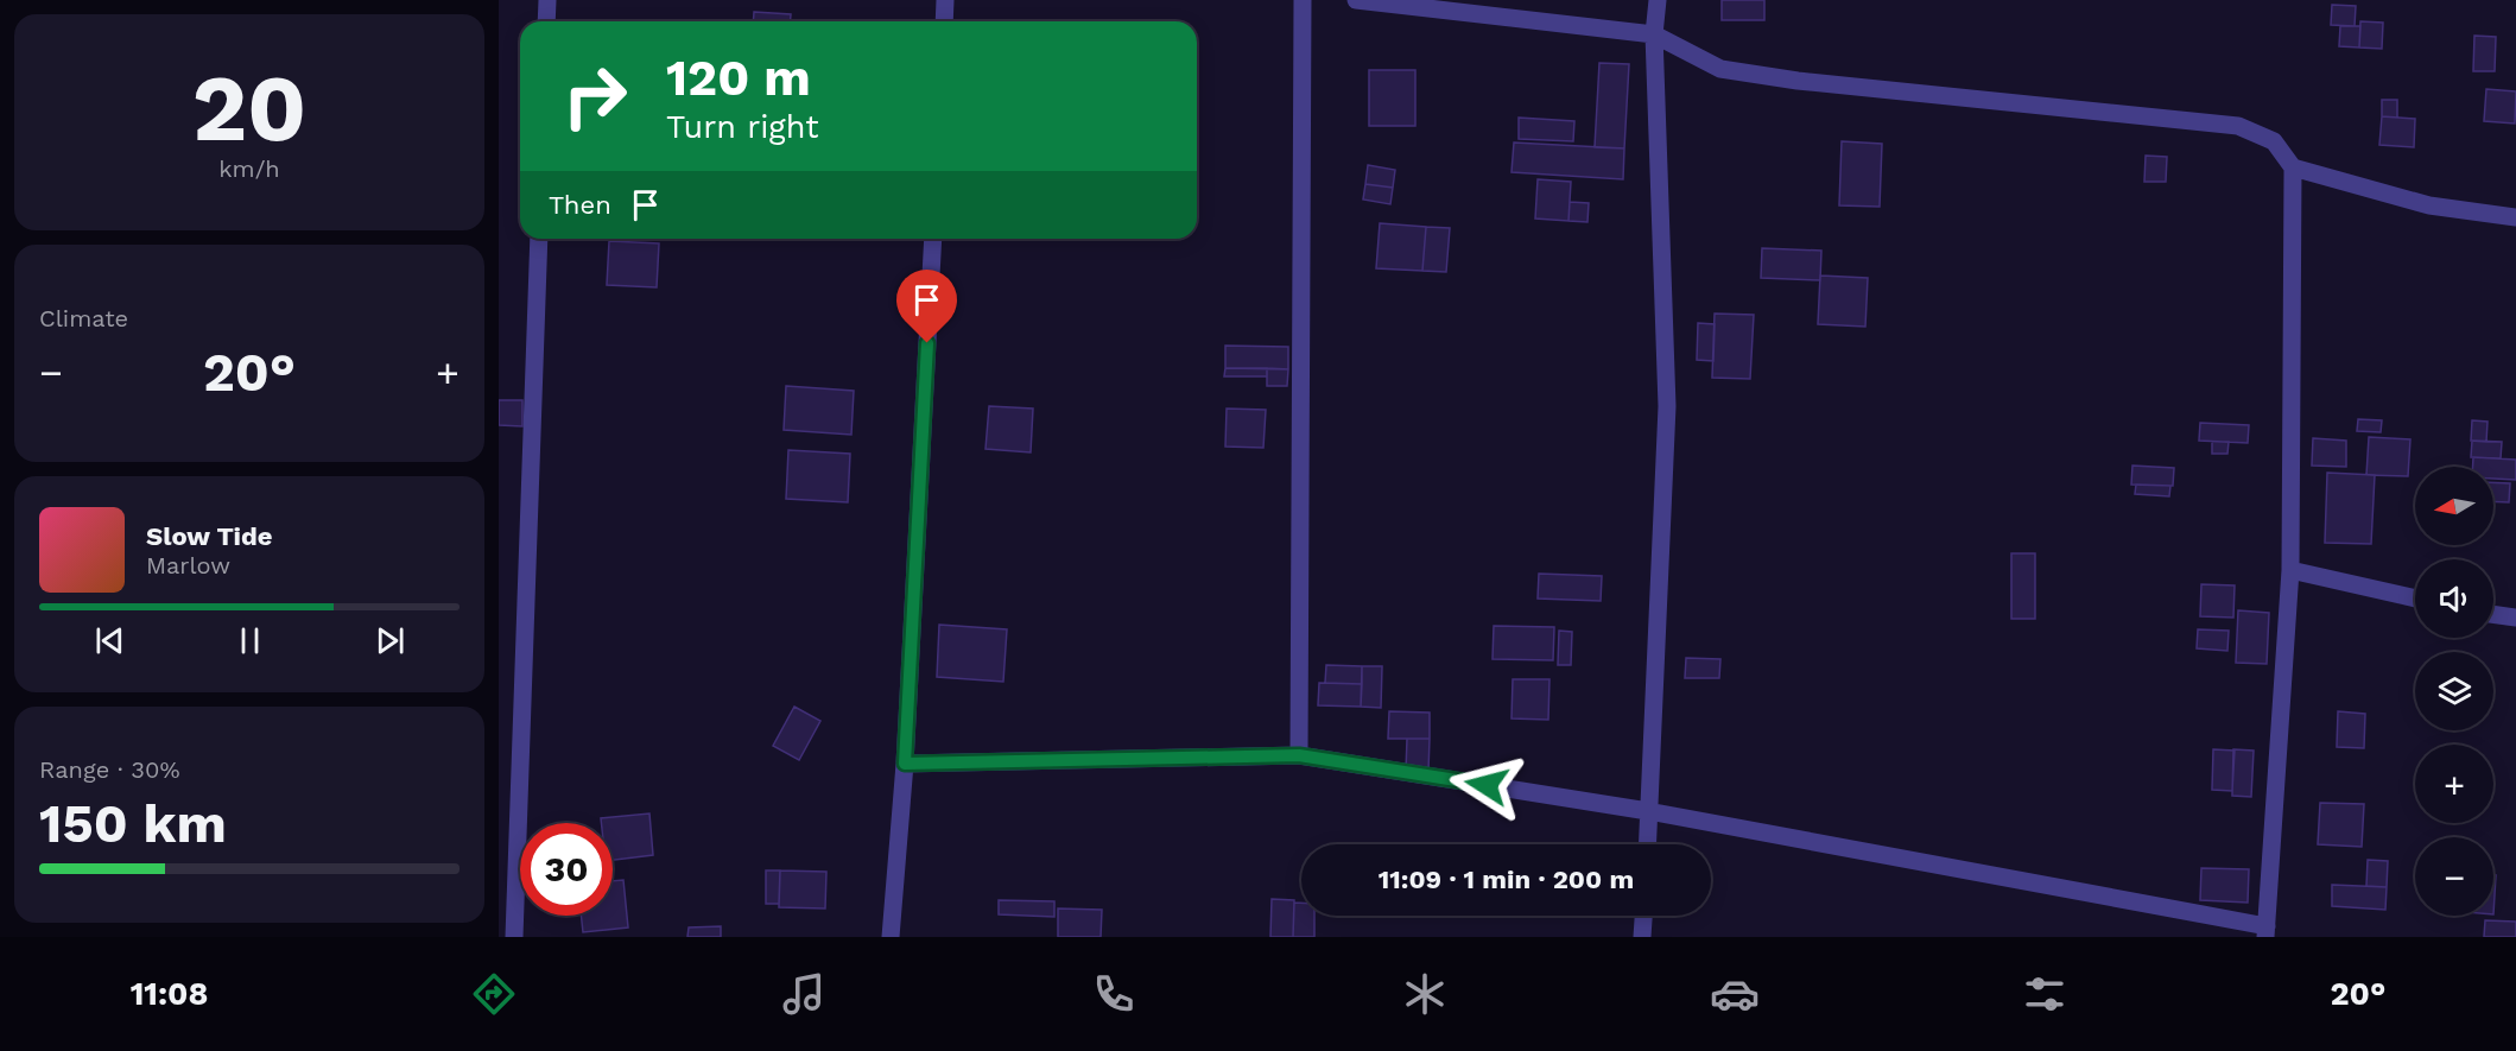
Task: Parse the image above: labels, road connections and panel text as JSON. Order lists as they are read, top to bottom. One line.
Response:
{"north":"left","page":{"tile":[["20","km/h"],"Climate",["Range · 30%","150 km"]],"turn":["120 m","Turn right"],"then":"Then","heat":["−","20°","+"],"map_buttons":["+","−"],"song":["Slow Tide","Marlow"],"limit":"30","trip":"11:09 · 1 min · 200 m","tabs":["11:08","20°"]}}
